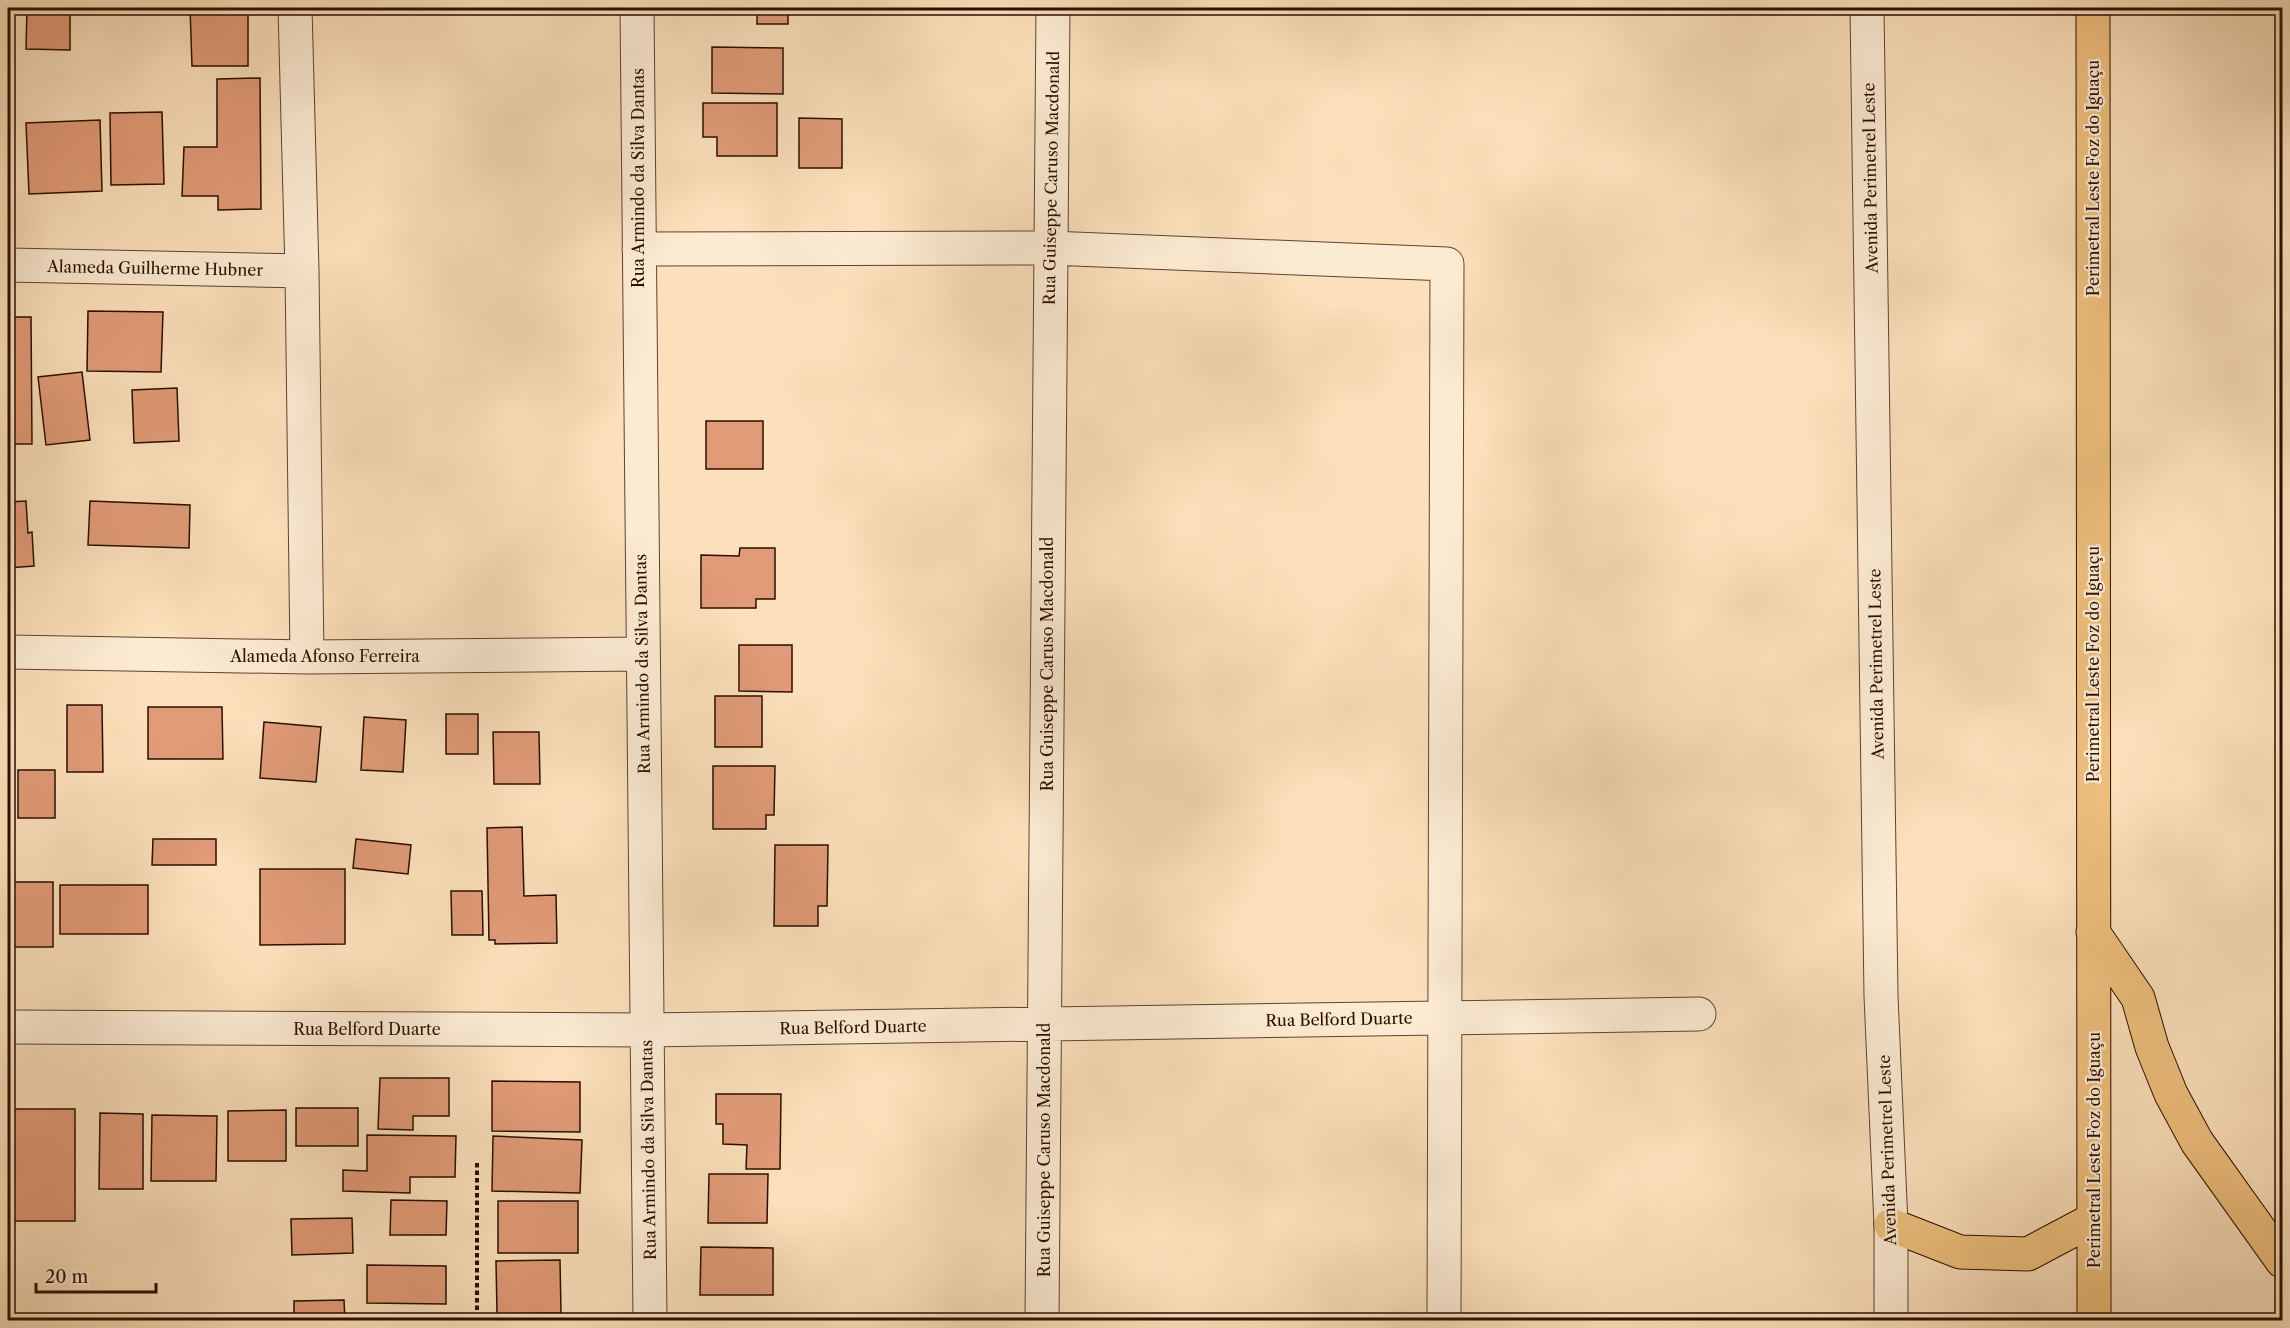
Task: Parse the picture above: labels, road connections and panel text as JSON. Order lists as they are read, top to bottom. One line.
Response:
{"streets":{"highway":["Perimetral Leste Foz do Iguaçu"],"street":["Rua Armindo da Silva Dantas","Rua Guiseppe Caruso Macdonald","Avenida Perimetrel Leste","Alameda Guilherme Hubner","Alameda Afonso Ferreira","Rua Belford Duarte"]},"crossings":[["Rua Armindo da Silva Dantas","Alameda Afonso Ferreira"],["Rua Armindo da Silva Dantas","Rua Belford Duarte"],["Rua Guiseppe Caruso Macdonald","Rua Belford Duarte"]],"scale_bar":"20 m"}
